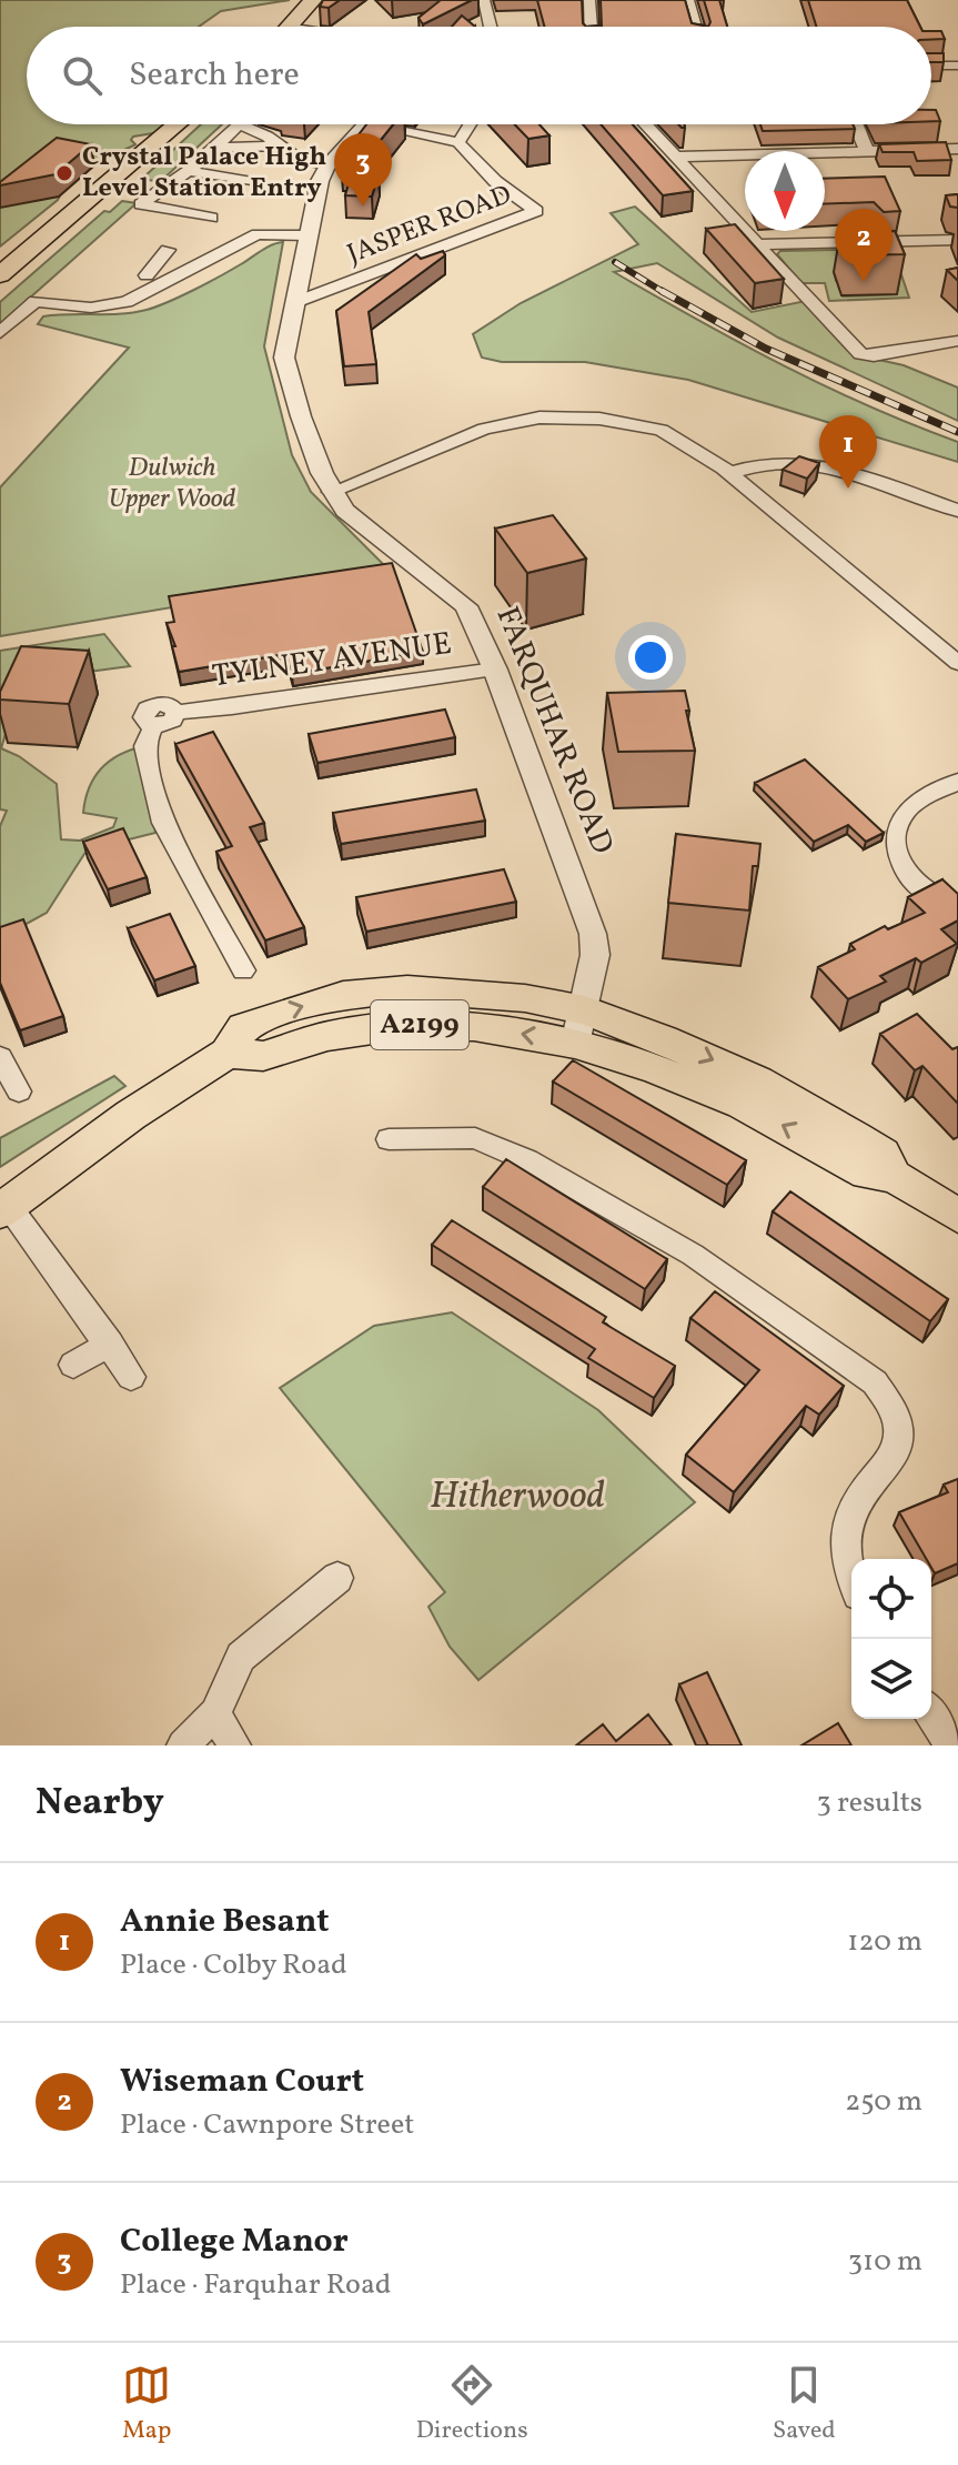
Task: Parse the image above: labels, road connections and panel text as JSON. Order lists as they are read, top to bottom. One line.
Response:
{"streets":{"main road":["A2199"],"street":["JASPER ROAD","TYLNEY AVENUE","FARQUHAR ROAD"]},"crossings":[["JASPER ROAD","FARQUHAR ROAD"],["TYLNEY AVENUE","FARQUHAR ROAD"],["FARQUHAR ROAD","A2199"]],"parks":["Dulwich Upper Wood","Hitherwood"],"places":["Crystal Palace High Level Station Entry"],"north":"bottom","page":{"search":"Search here","pins":["3","2","1"],"heading":["Nearby","3 results"],"list":[{"mark":"1","name":"Annie Besant","note":"Place · Colby Road","value":"120 m"},{"mark":"2","name":"Wiseman Court","note":"Place · Cawnpore Street","value":"250 m"},{"mark":"3","name":"College Manor","note":"Place · Farquhar Road","value":"310 m"}],"nav":["Map","Directions","Saved"]}}
